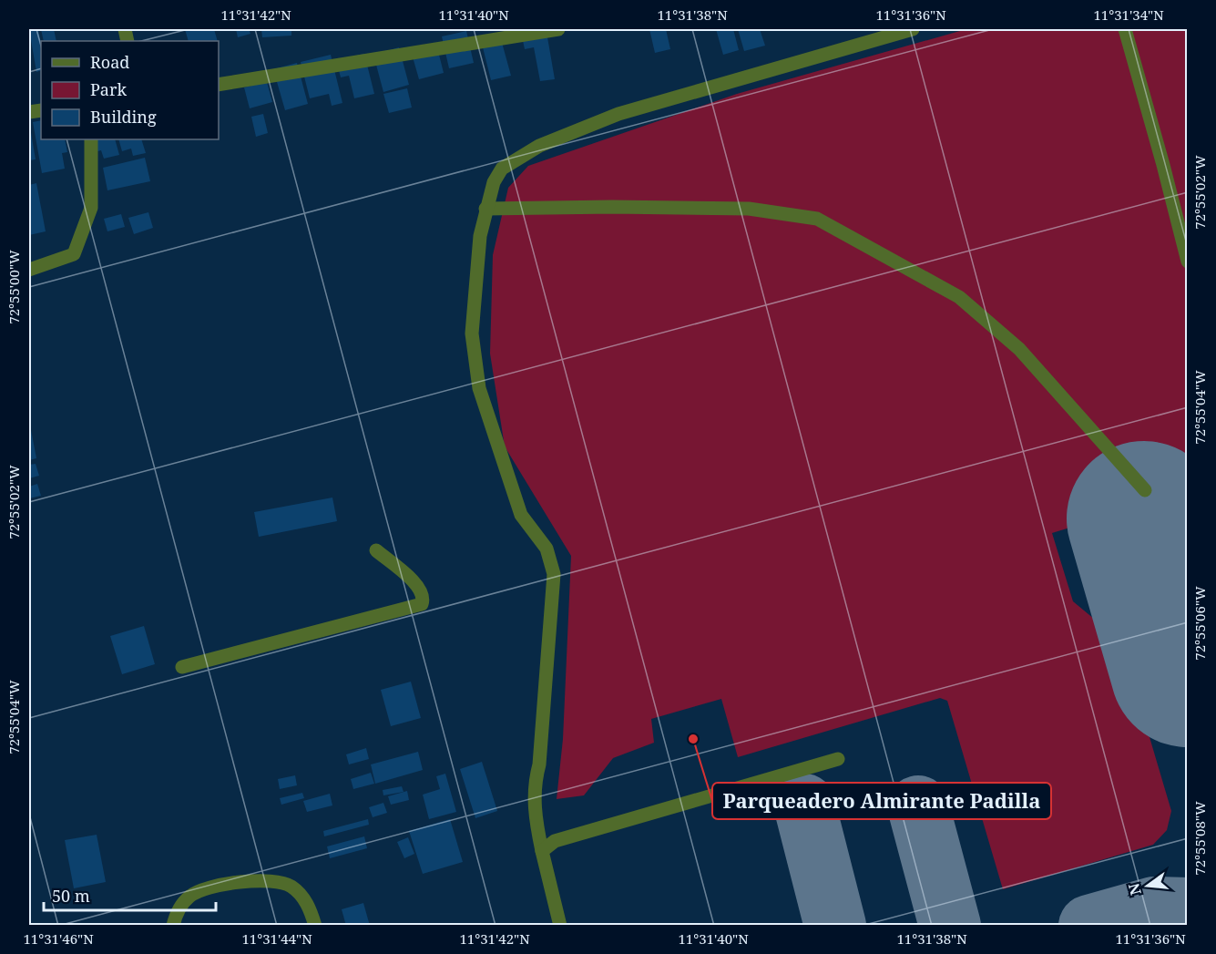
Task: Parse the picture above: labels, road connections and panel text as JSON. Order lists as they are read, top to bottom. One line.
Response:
{"places":["Parqueadero Almirante Padilla"],"legend":["Road","Park","Building"],"scale_bar":"50 m","north":"left","coordinates":["11°31'42\"N","11°31'40\"N","11°31'38\"N","11°31'36\"N","11°31'34\"N","72°55'02\"W","72°55'00\"W","72°55'04\"W","72°55'06\"W","72°55'08\"W","11°31'46\"N","11°31'44\"N"]}
